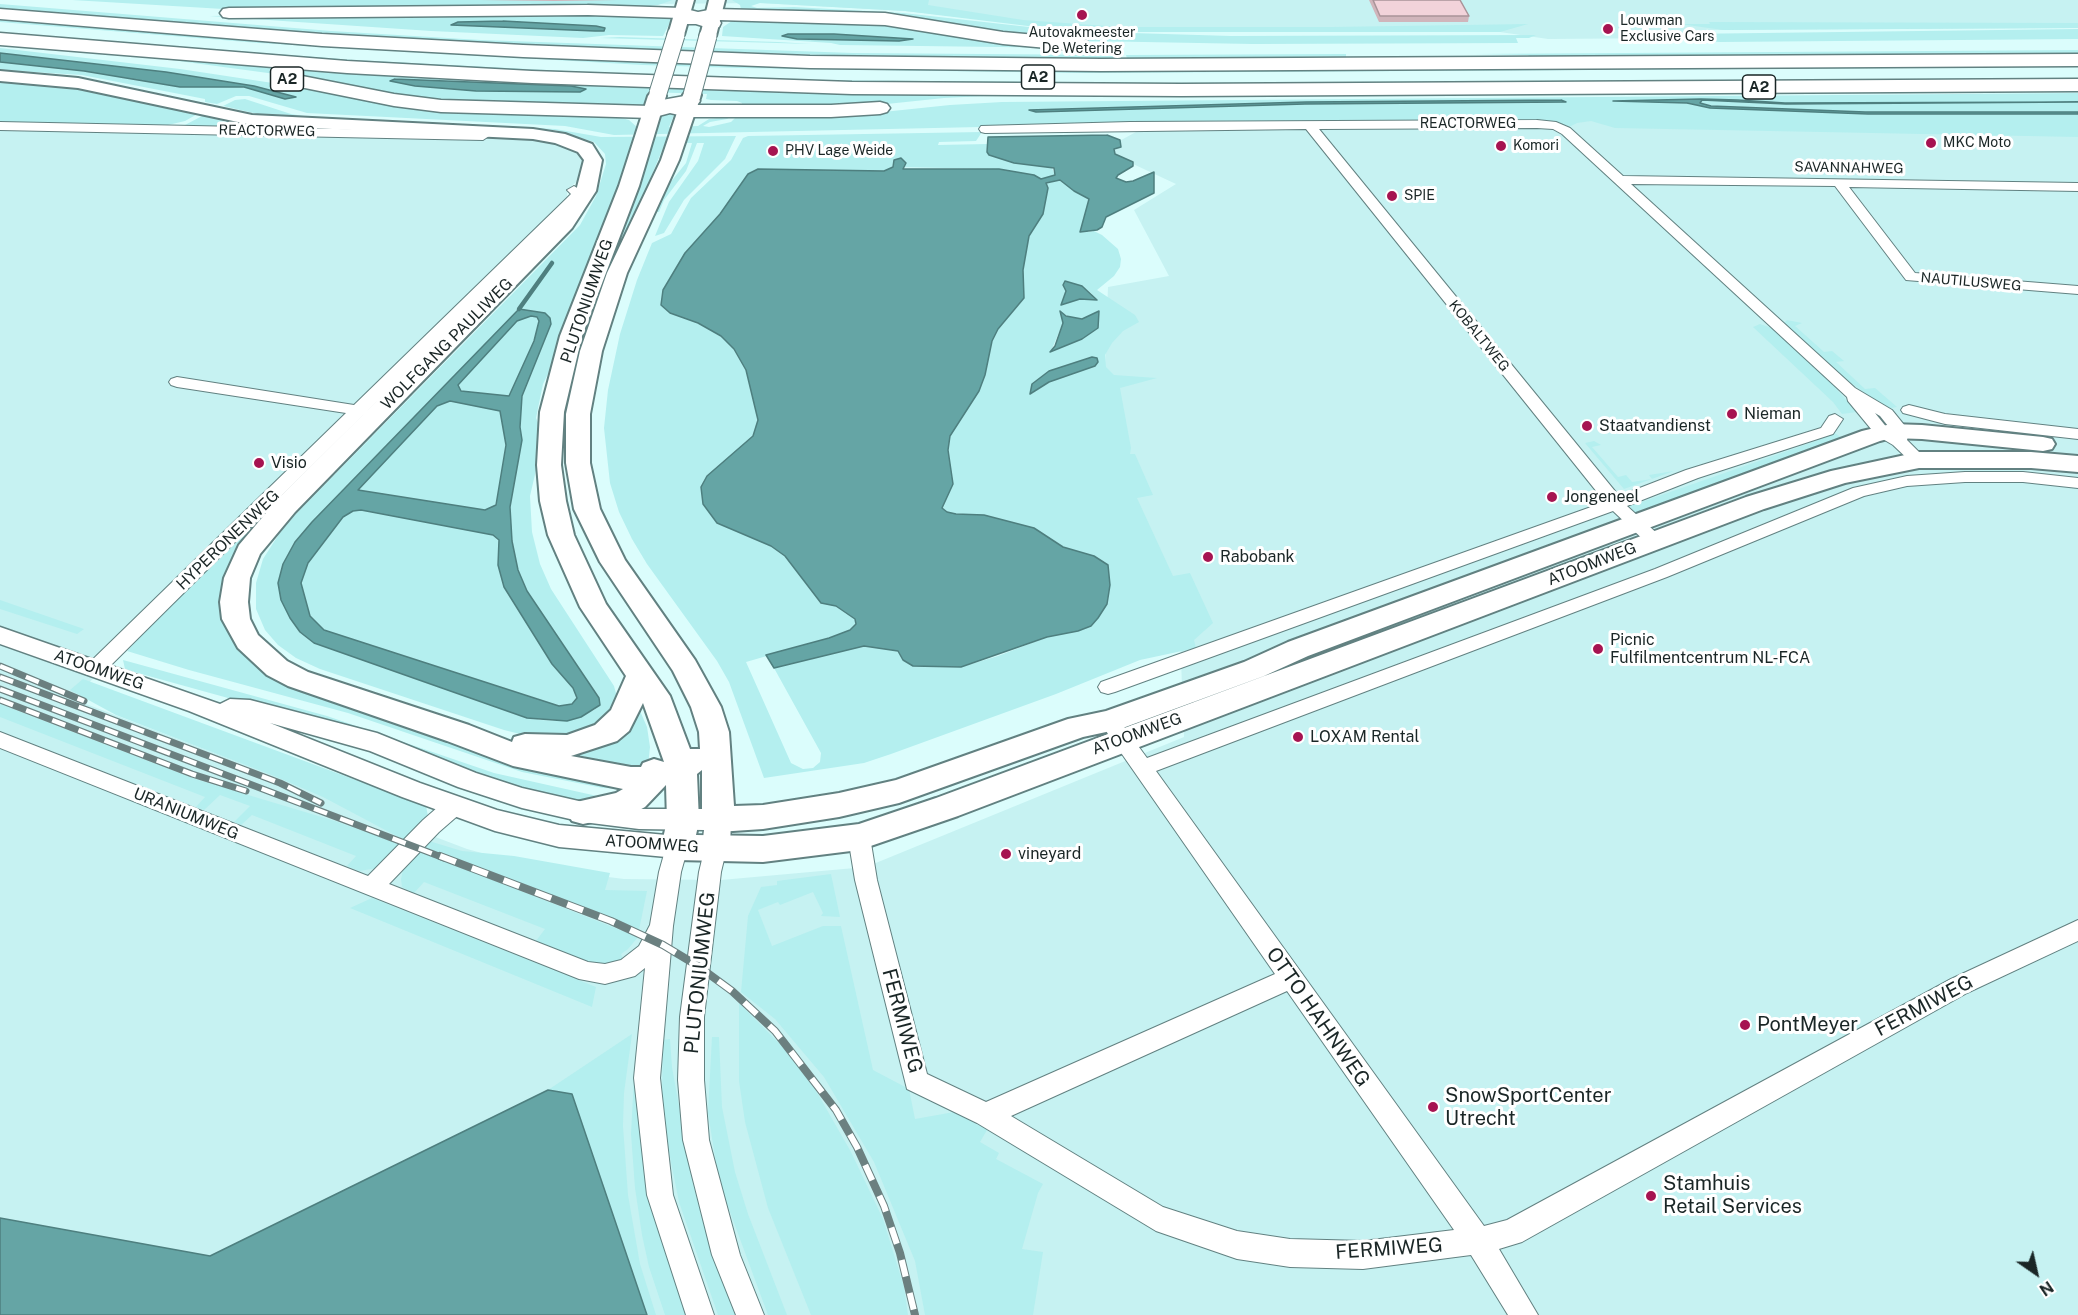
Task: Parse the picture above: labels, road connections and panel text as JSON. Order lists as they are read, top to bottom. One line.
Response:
{"streets":{"highway":["A2"],"main road":["PLUTONIUMWEG","WOLFGANG PAULIWEG","ATOOMWEG"],"street":["REACTORWEG","SAVANNAHWEG","NAUTILUSWEG","KOBALTWEG","HYPERONENWEG","URANIUMWEG","FERMIWEG","OTTO HAHNWEG"]},"crossings":[["A2","PLUTONIUMWEG"],["REACTORWEG","SAVANNAHWEG"],["REACTORWEG","KOBALTWEG"],["REACTORWEG","ATOOMWEG"],["SAVANNAHWEG","NAUTILUSWEG"],["PLUTONIUMWEG","WOLFGANG PAULIWEG"],["PLUTONIUMWEG","ATOOMWEG"],["KOBALTWEG","ATOOMWEG"],["HYPERONENWEG","ATOOMWEG"],["ATOOMWEG","FERMIWEG"],["ATOOMWEG","OTTO HAHNWEG"],["FERMIWEG","OTTO HAHNWEG"]],"places":["Autovakmeester De Wetering","Louwman Exclusive Cars","MKC Moto","Komori","PHV Lage Weide","SPIE","Nieman","Staatvandienst","Visio","Jongeneel","Rabobank","Picnic Fulfilmentcentrum NL-FCA","LOXAM Rental","vineyard","PontMeyer","SnowSportCenter Utrecht","Stamhuis Retail Services"],"north":"bottom right"}
